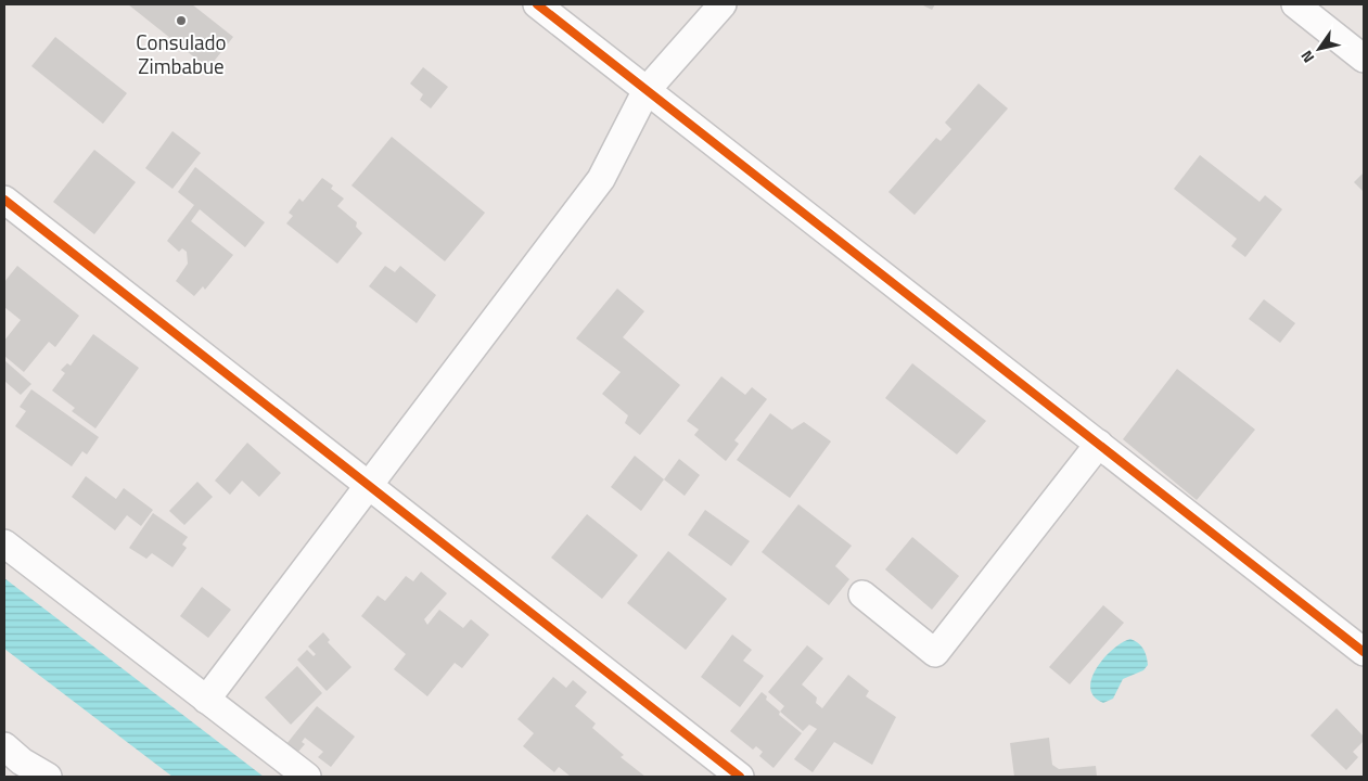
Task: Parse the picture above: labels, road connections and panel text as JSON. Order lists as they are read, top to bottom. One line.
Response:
{"places":["Consulado Zimbabue"],"north":"bottom left"}
